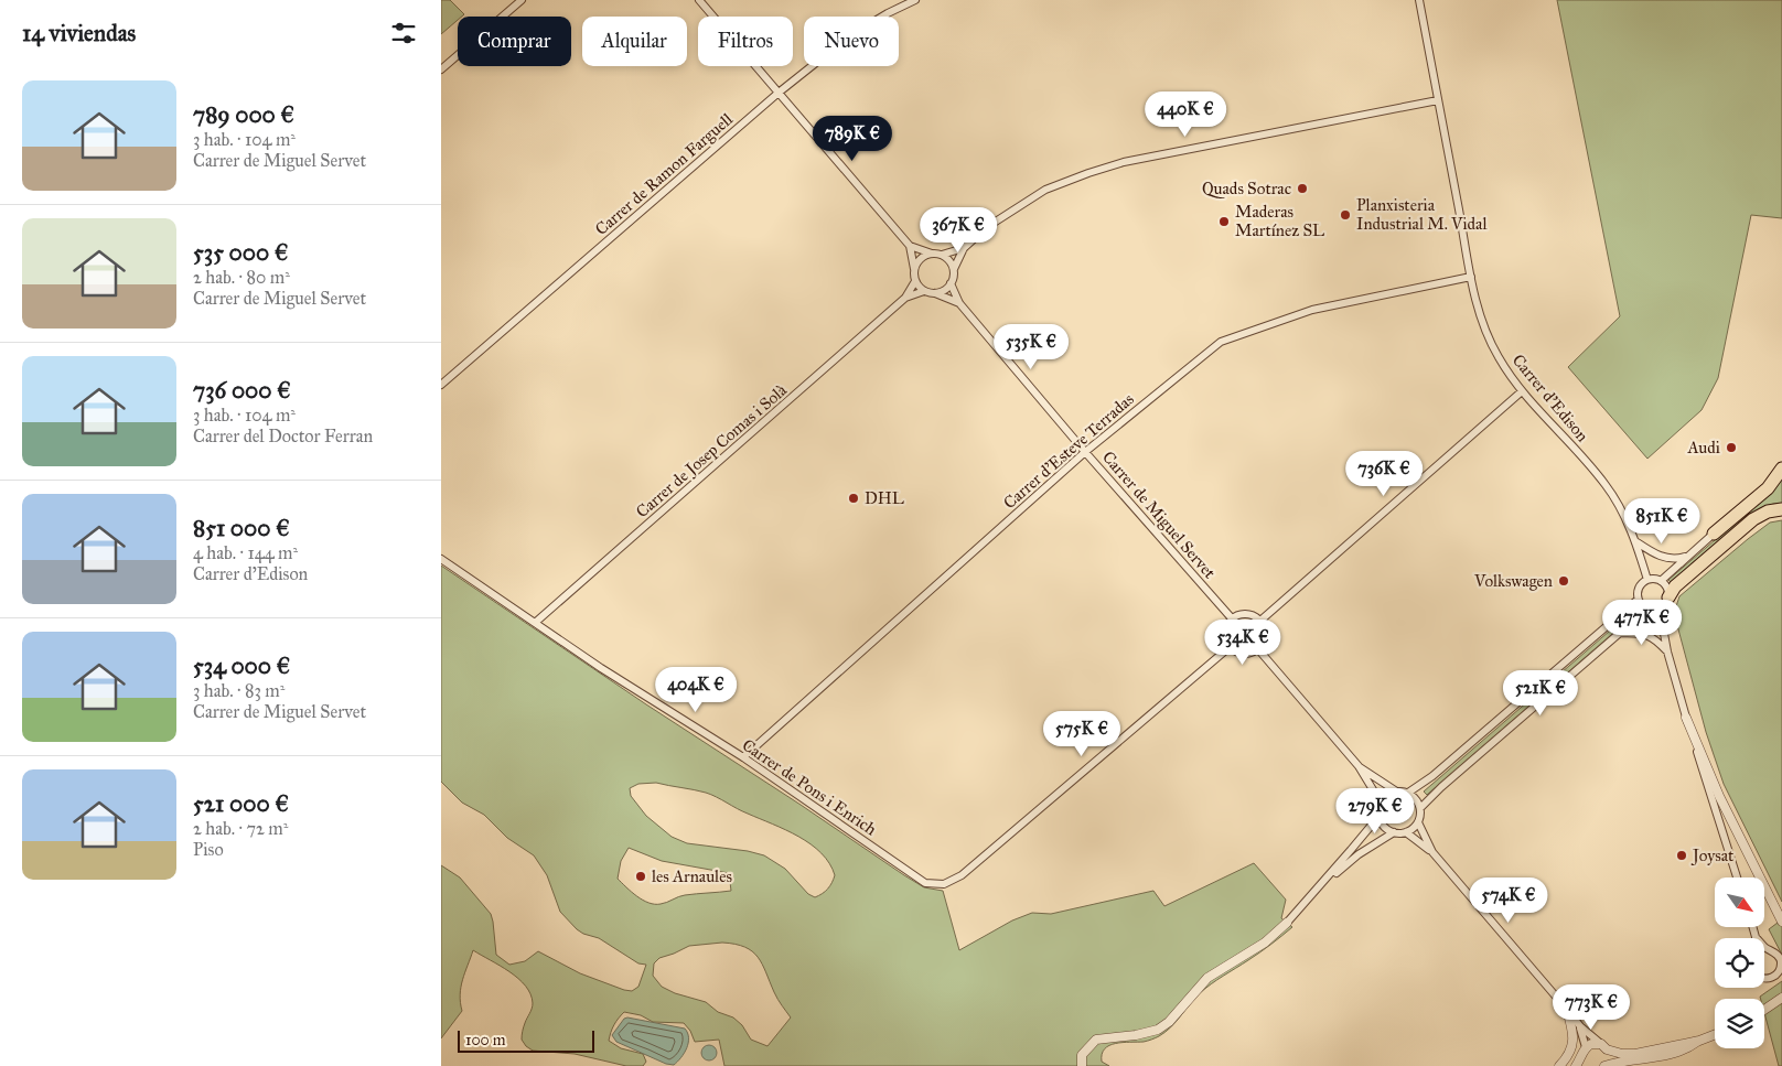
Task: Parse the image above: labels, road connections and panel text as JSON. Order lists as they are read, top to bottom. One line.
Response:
{"streets":{"street":["Carrer de Ramon Farguell","Carrer d'Edison","Carrer de Josep Comas i Solà","Carrer d'Esteve Terradas","Carrer de Miguel Servet","Carrer de Pons i Enrich"]},"crossings":[["Carrer d'Edison","Carrer d'Esteve Terradas"],["Carrer de Josep Comas i Solà","Carrer de Miguel Servet"],["Carrer de Josep Comas i Solà","Carrer de Pons i Enrich"],["Carrer d'Esteve Terradas","Carrer de Miguel Servet"],["Carrer d'Esteve Terradas","Carrer de Pons i Enrich"],["Carrer de Miguel Servet","Carrer de Pons i Enrich"]],"places":["Quads Sotrac","Planxisteria Industrial M. Vidal","Maderas Martínez SL","Audi","DHL","Volkswagen","Joysat","les Arnaules"],"scale_bar":"100 m","north":"bottom right","page":{"heading":"14 viviendas","chip":["Comprar","Alquilar","Filtros","Nuevo"],"list":[{"name":"789 000 €","note":"3 hab. · 104 m² · Carrer de Miguel Servet"},{"name":"535 000 €","note":"2 hab. · 80 m² · Carrer de Miguel Servet"},{"name":"736 000 €","note":"3 hab. · 104 m² · Carrer del Doctor Ferran"},{"name":"851 000 €","note":"4 hab. · 144 m² · Carrer d'Edison"},{"name":"534 000 €","note":"3 hab. · 83 m² · Carrer de Miguel Servet"},{"name":"521 000 €","note":"2 hab. · 72 m² · Piso"}],"price":["440K €","789K €","367K €","535K €","736K €","851K €","477K €","534K €","404K €","521K €","575K €","279K €","574K €","773K €"],"scale":"100 m"}}
